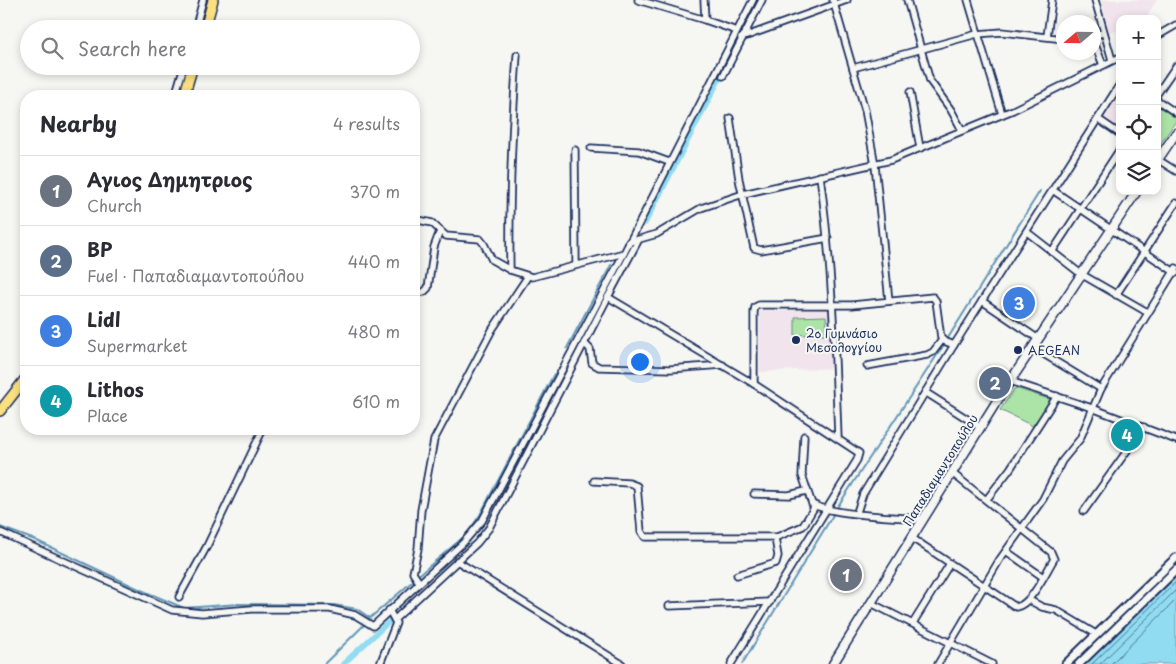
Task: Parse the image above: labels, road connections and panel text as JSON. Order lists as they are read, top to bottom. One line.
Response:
{"streets":{"main road":["Παπαδιαμαντοπούλου"]},"places":["2ο Γυμνάσιο Μεσολογγίου","AEGEAN"],"north":"left","page":{"map_buttons":["+","−"],"search":"Search here","heading":["Nearby","4 results"],"list":[{"mark":"1","name":"Αγιος Δημητριος","note":"Church","value":"370 m"},{"mark":"2","name":"BP","note":"Fuel · Παπαδιαμαντοπούλου","value":"440 m"},{"mark":"3","name":"Lidl","note":"Supermarket","value":"480 m"},{"mark":"4","name":"Lithos","note":"Place","value":"610 m"}],"pins":["3","2","4","1"]}}
